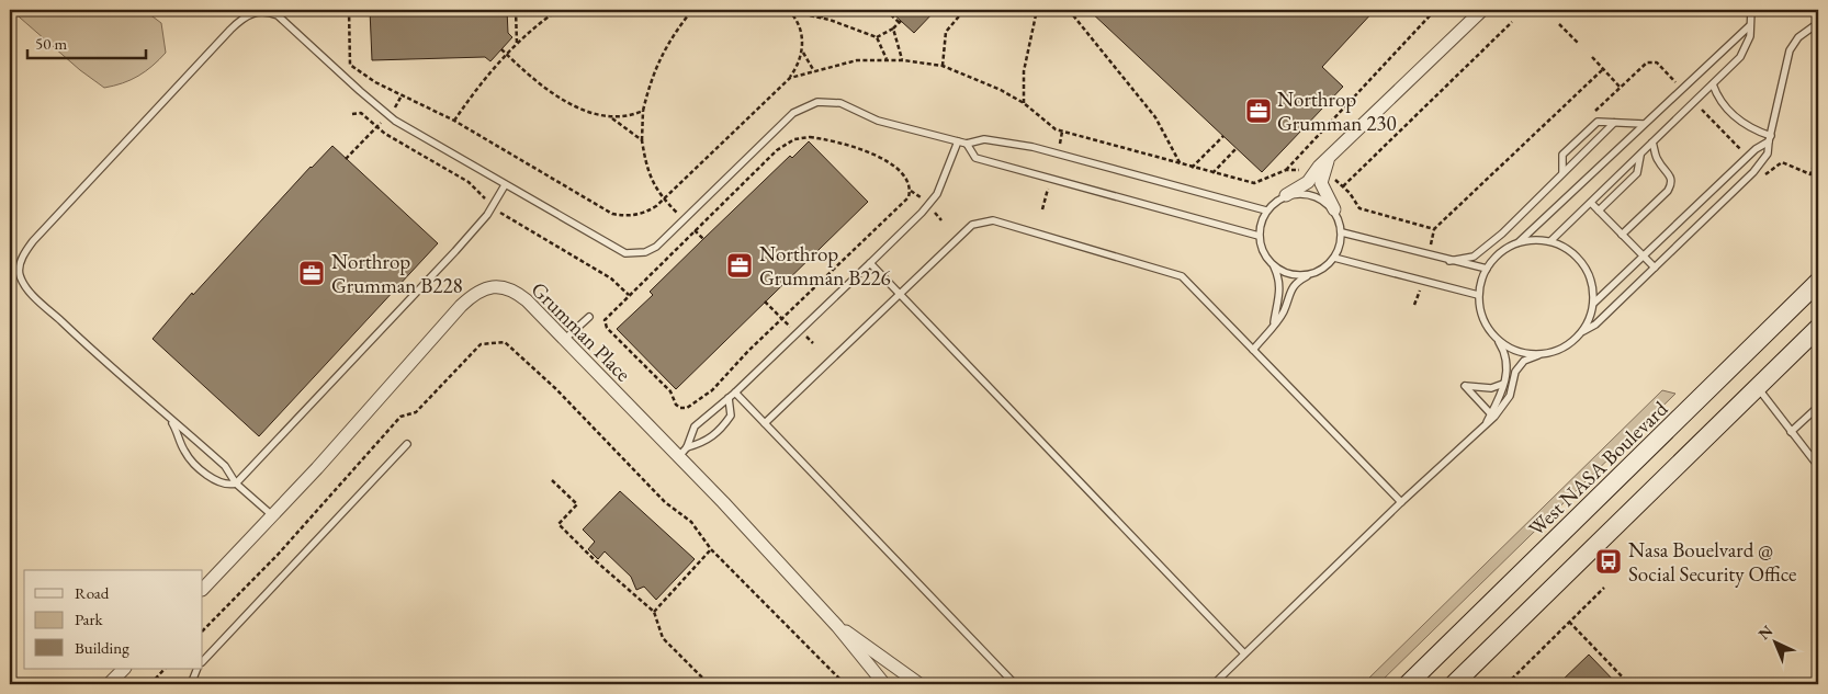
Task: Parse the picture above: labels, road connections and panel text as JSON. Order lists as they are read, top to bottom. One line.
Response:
{"streets":{"main road":["West NASA Boulevard"],"street":["Grumman Place"]},"places":{"office":["Northrop Grumman 230","Northrop Grumman B226","Northrop Grumman B228"],"bus stop":["Nasa Bouelvard @ Social Security Office"]},"legend":["Road","Park","Building"],"scale_bar":"50 m","north":"top left"}
